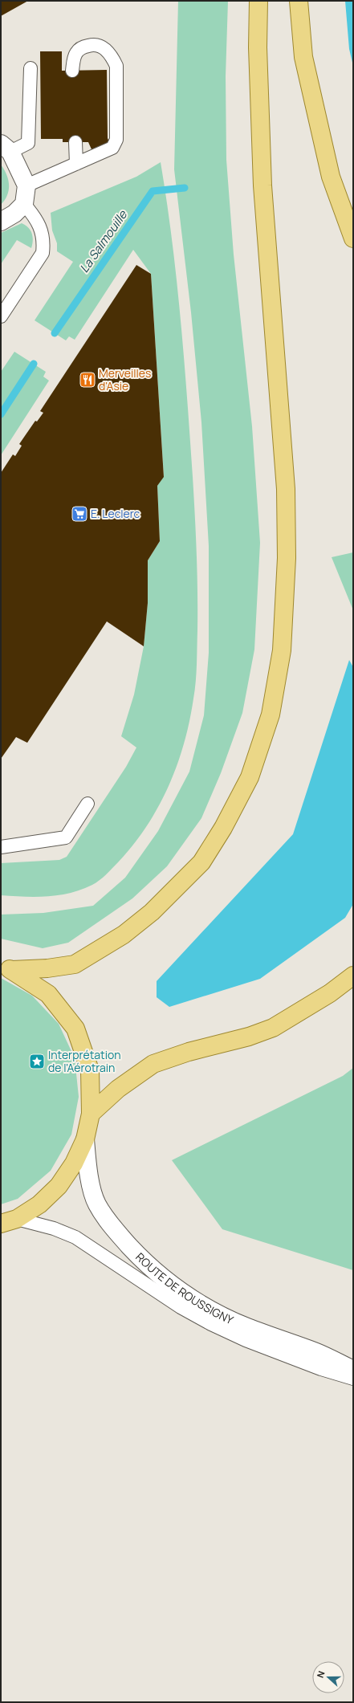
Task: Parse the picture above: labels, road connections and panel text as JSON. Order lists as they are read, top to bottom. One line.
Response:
{"streets":{"street":["ROUTE DE ROUSSIGNY"]},"water":["La Salmouille"],"places":{"restaurant":["Merveilles d'Asie"],"supermarket":["E. Leclerc"],"place":["Interprétation de l'Aérotrain"]},"north":"left"}
